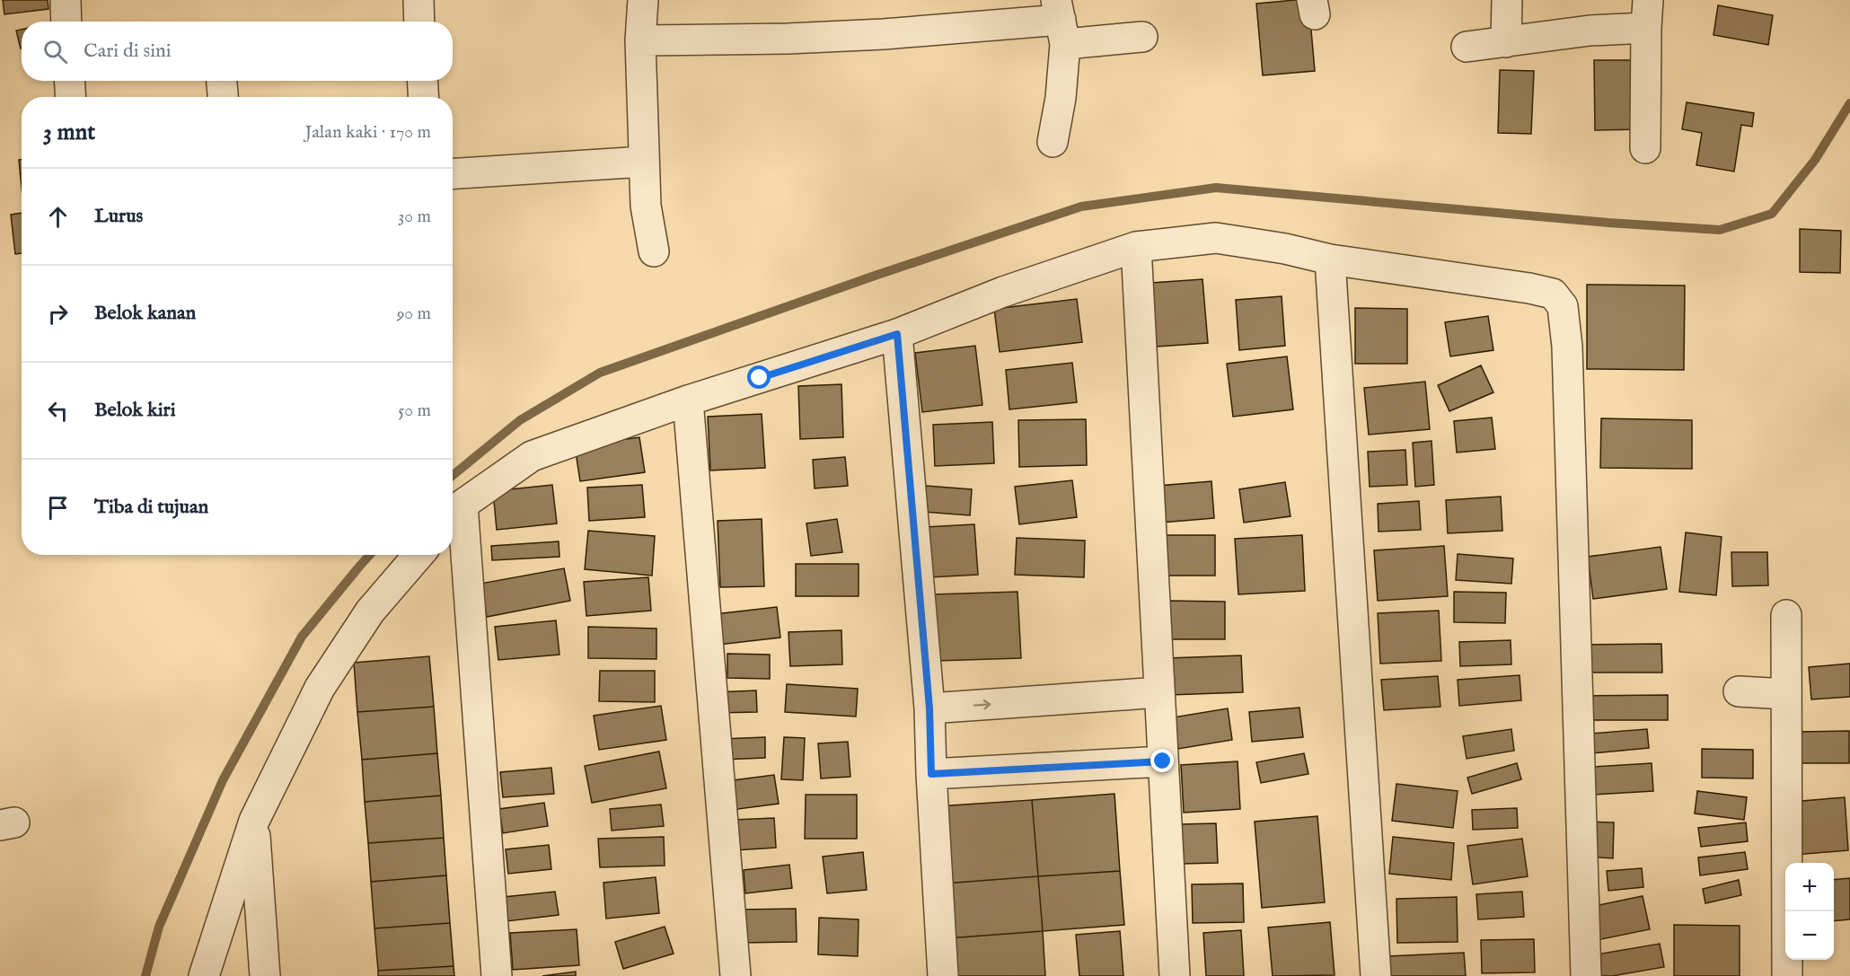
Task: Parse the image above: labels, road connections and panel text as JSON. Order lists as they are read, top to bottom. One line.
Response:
{"page":{"search":"Cari di sini","heading":["3 mnt","Jalan kaki · 170 m"],"list":[["Lurus","30 m"],["Belok kanan","90 m"],["Belok kiri","50 m"],"Tiba di tujuan"],"map_buttons":["+","−"]}}
